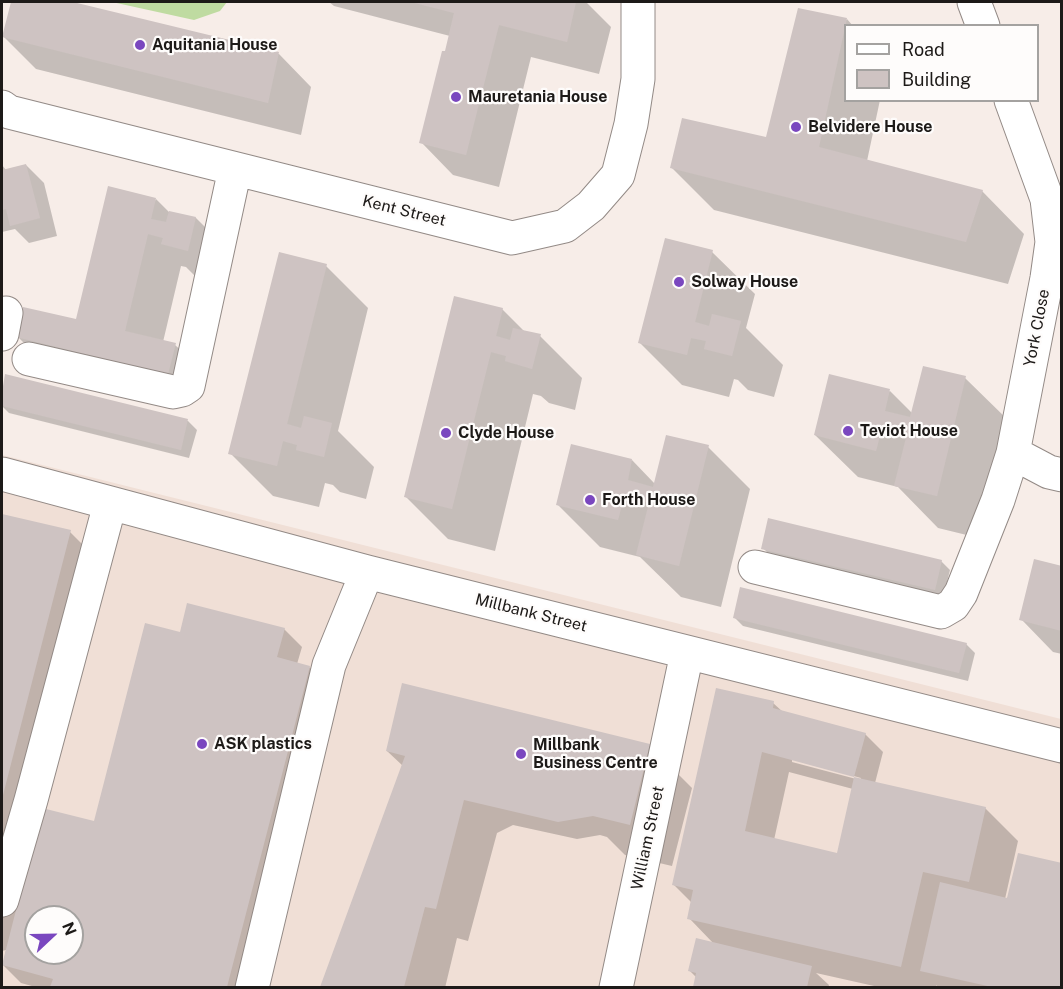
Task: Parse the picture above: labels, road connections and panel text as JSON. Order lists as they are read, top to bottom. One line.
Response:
{"streets":{"street":["Kent Street","York Close","Millbank Street","William Street"]},"crossings":[["Millbank Street","William Street"]],"places":["Aquitania House","Mauretania House","Belvidere House","Solway House","Teviot House","Clyde House","Forth House","ASK plastics","Millbank Business Centre"],"legend":["Road","Building"],"north":"right"}
